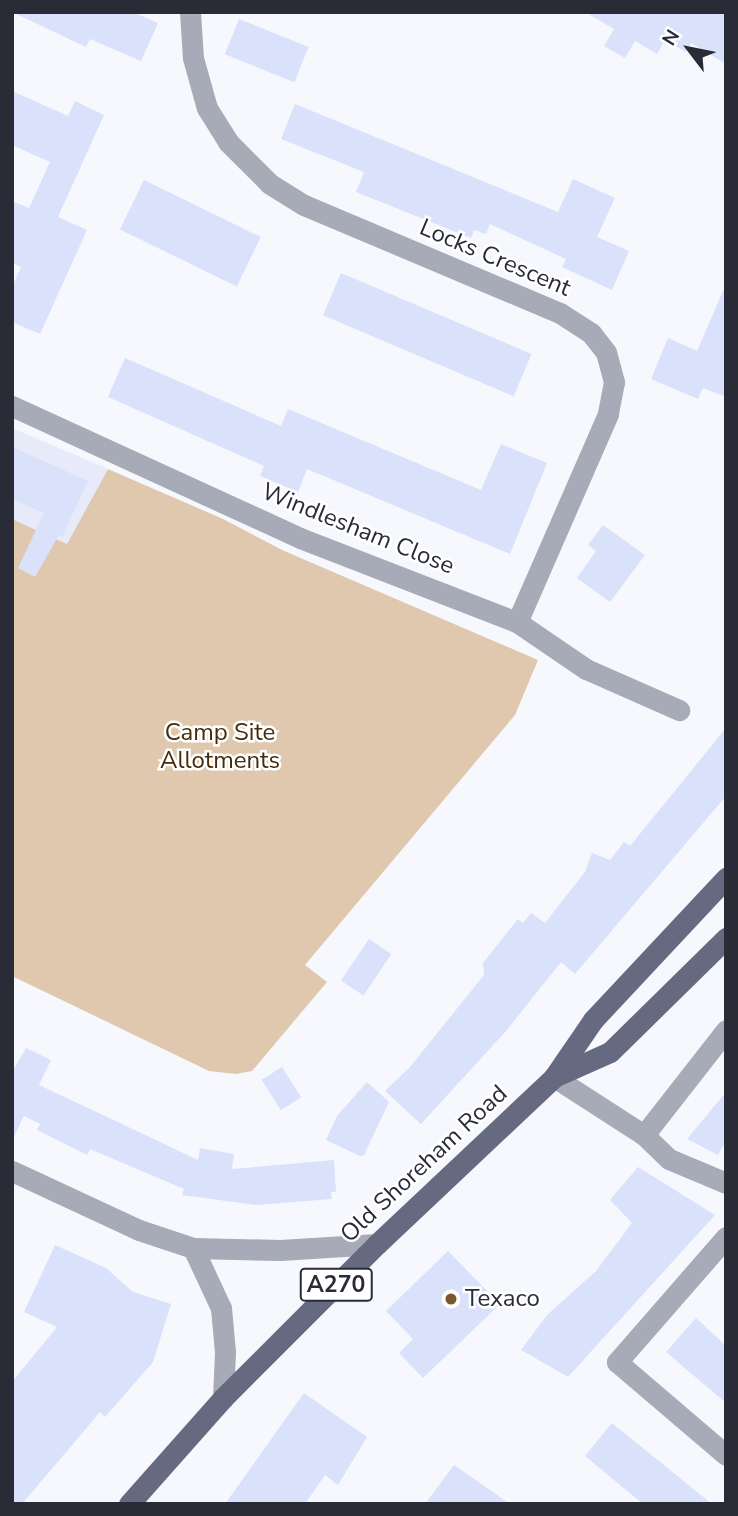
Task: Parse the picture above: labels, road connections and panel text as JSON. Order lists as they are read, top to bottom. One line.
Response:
{"streets":{"main road":["Old Shoreham Road","A270"],"street":["Locks Crescent","Windlesham Close"]},"crossings":[["Locks Crescent","Windlesham Close"]],"parks":["Camp Site Allotments"],"places":["Texaco"],"north":"top left"}
